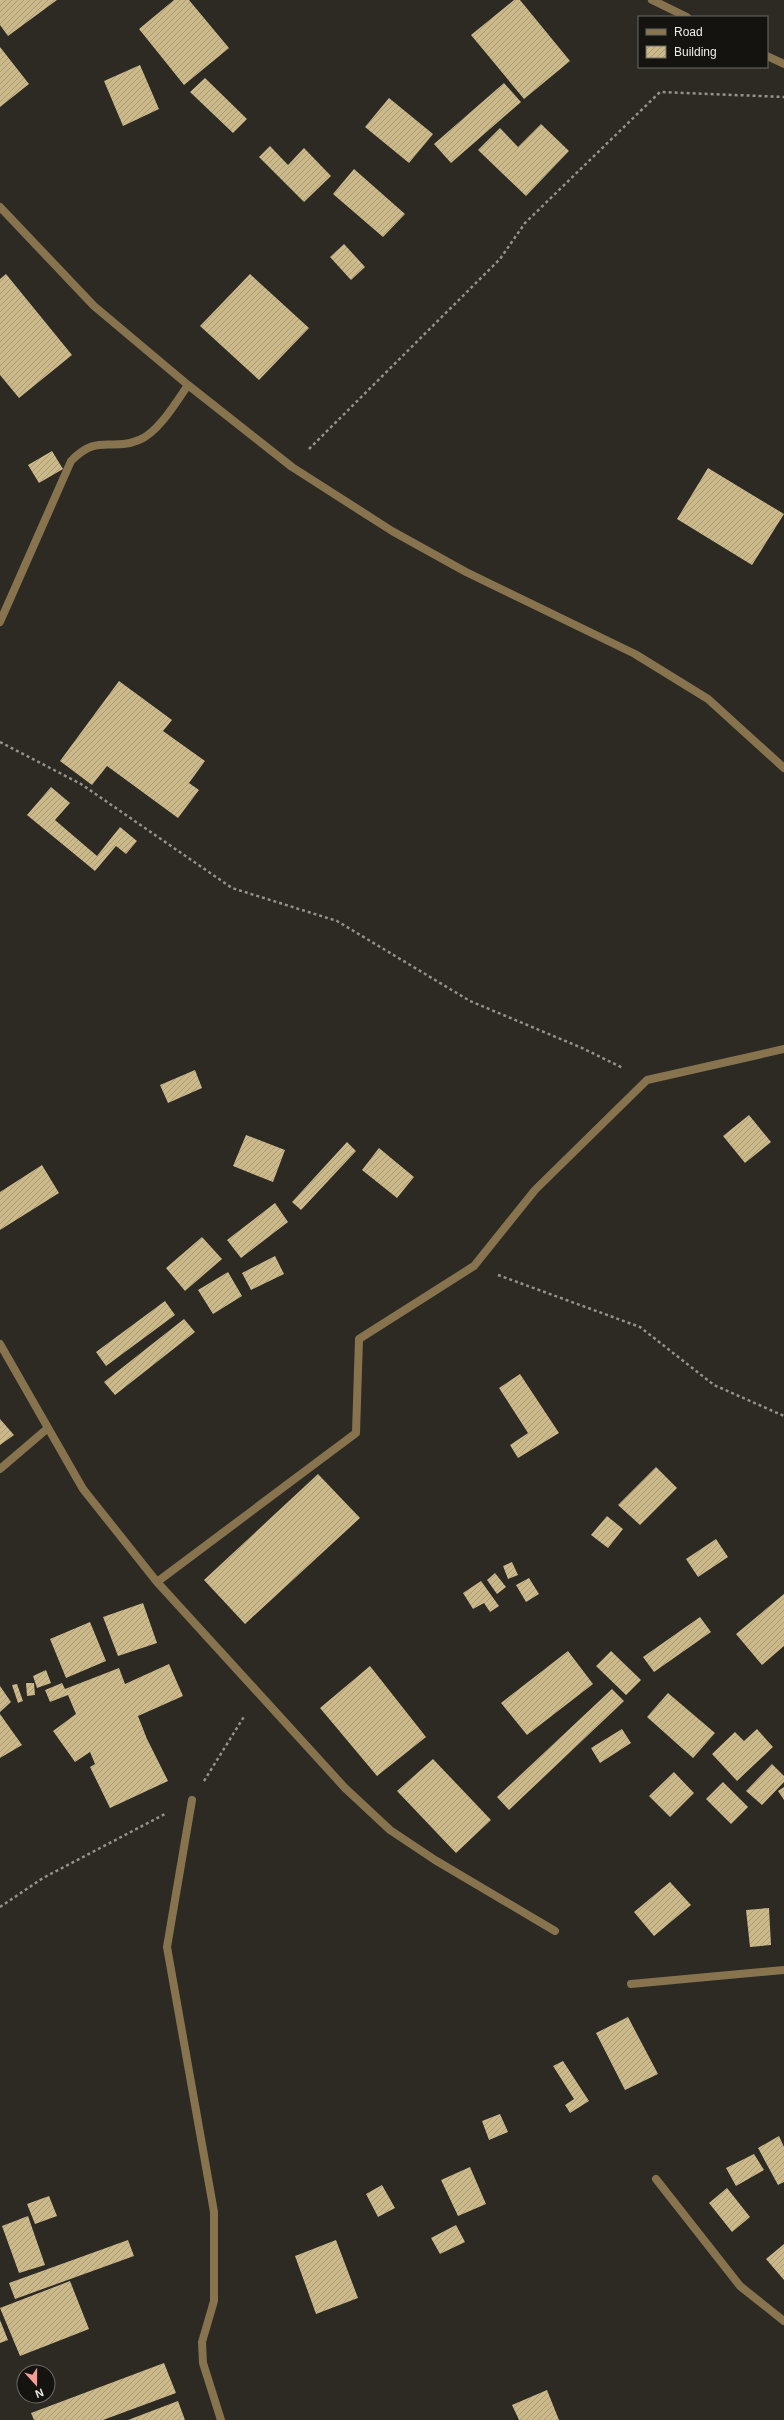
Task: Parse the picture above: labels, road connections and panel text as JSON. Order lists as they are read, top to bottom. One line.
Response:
{"legend":["Road","Building"],"north":"bottom"}
